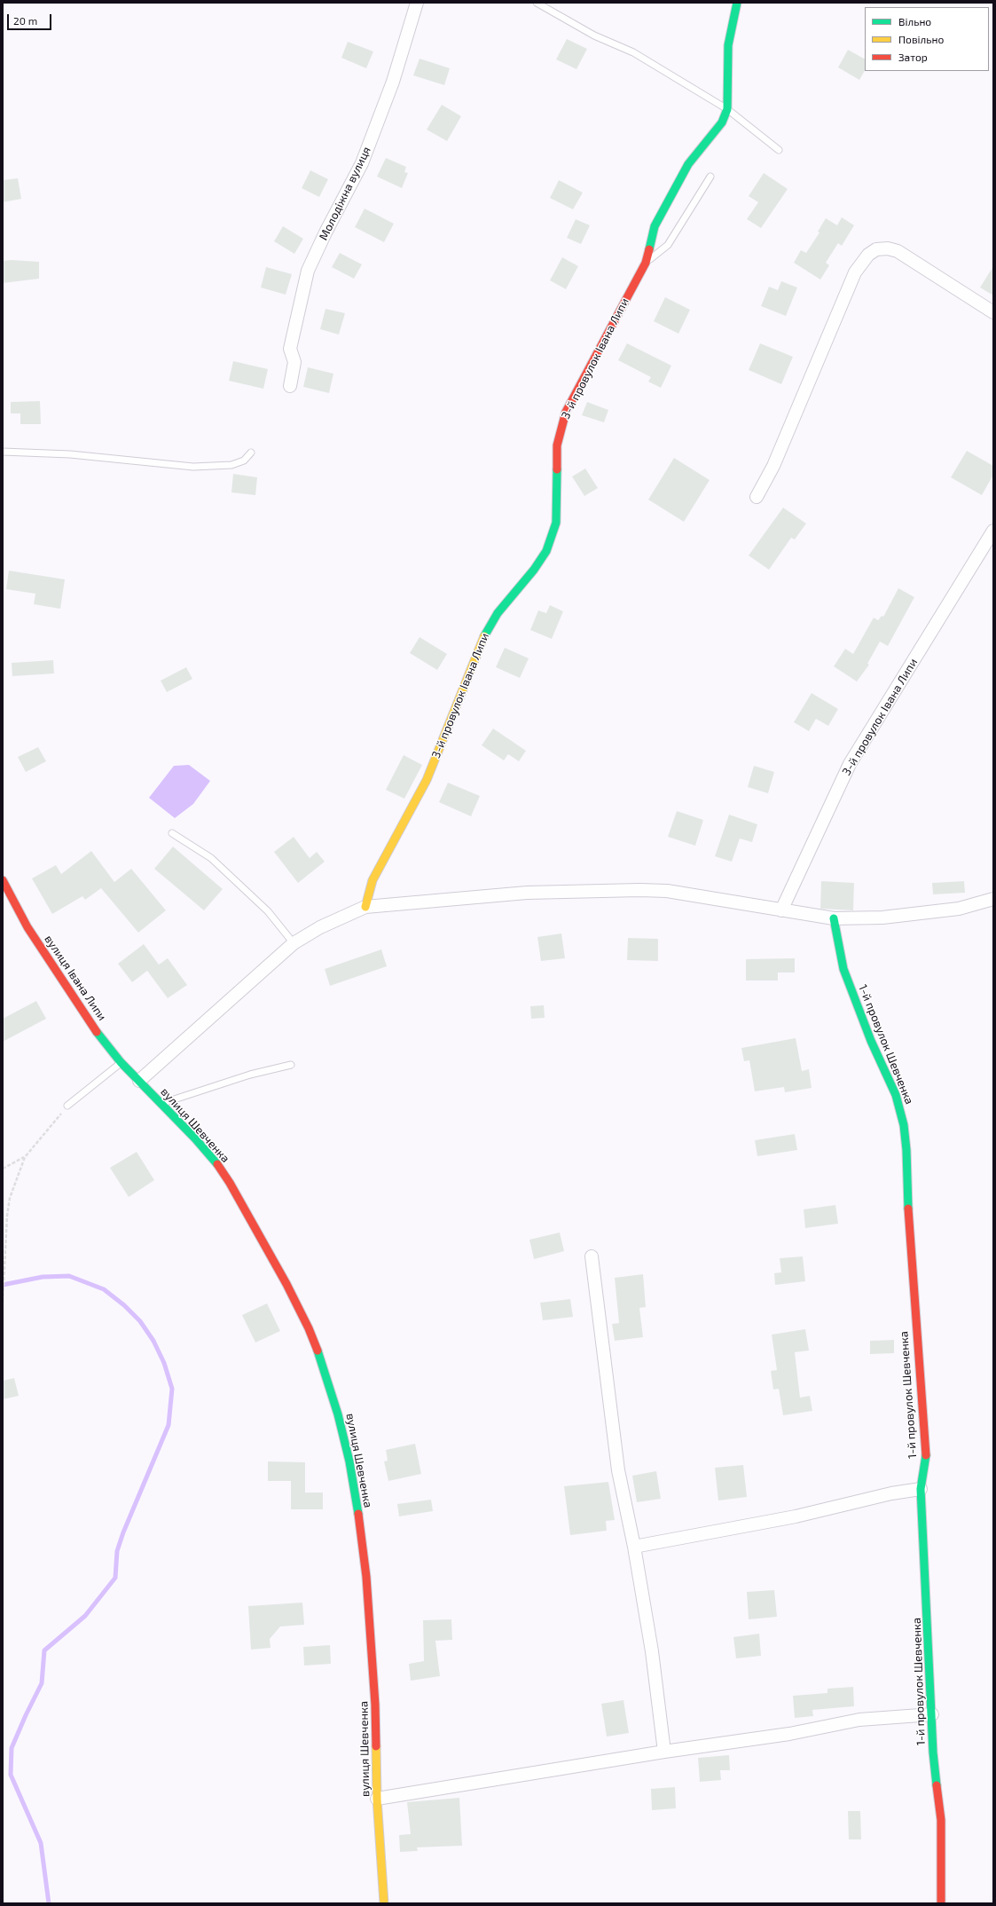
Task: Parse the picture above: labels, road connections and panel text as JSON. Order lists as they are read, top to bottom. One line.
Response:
{"streets":{"street":["Молодіжна вулиця","3-й провулок Івана Липи","вулиця Івана Липи","1-й провулок Шевченка","вулиця Шевченка"]},"crossings":[["вулиця Івана Липи","вулиця Шевченка"]],"legend":["Вільно","Повільно","Затор"],"scale_bar":"20 m"}
